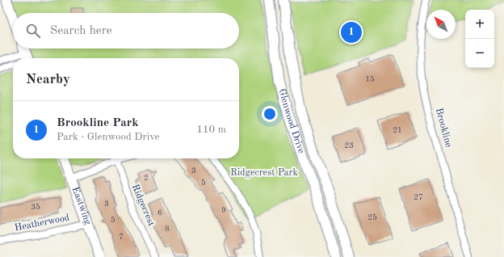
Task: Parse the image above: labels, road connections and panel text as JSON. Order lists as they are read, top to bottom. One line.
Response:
{"streets":{"main road":["Glenwood Drive","Eastwing"],"street":["Brookline","Ridgecrest","Heatherwood"]},"crossings":[["Eastwing","Heatherwood"]],"parks":["Ridgecrest Park"],"house_numbers":["15","21","23","3","2","5","27","3","35","9","6","25","5","8","7"],"north":"top left","page":{"map_buttons":["+","−"],"search":"Search here","pins":"1","heading":"Nearby","list":[{"mark":"1","name":"Brookline Park","note":"Park · Glenwood Drive","value":"110 m"}]}}
